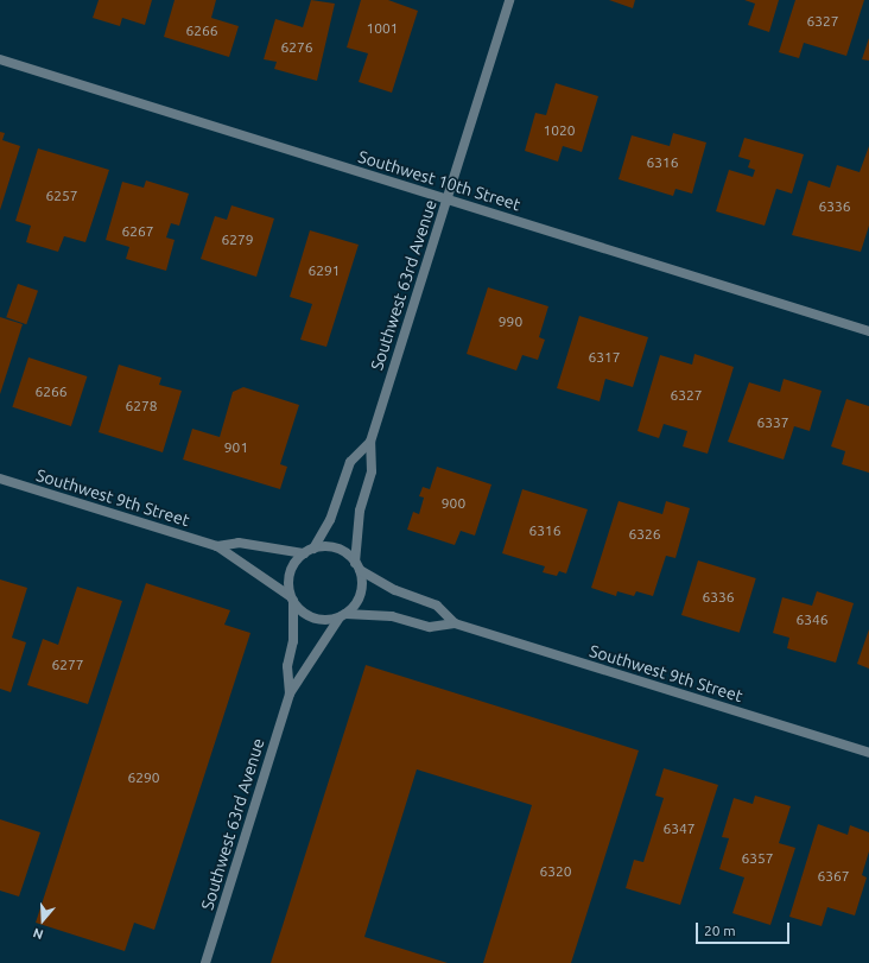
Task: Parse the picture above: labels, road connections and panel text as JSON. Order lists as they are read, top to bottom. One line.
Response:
{"streets":{"street":["Southwest 10th Street","Southwest 63rd Avenue","Southwest 9th Street"]},"crossings":[["Southwest 10th Street","Southwest 63rd Avenue"],["Southwest 63rd Avenue","Southwest 9th Street"]],"house_numbers":["6327","1001","6266","6276","1020","6316","6257","6336","6267","6279","6291","990","6317","6266","6327","6278","6337","901","900","6316","6326","6336","6346","6277","6290","6347","6357","6320","6367"],"scale_bar":"20 m","north":"bottom"}
